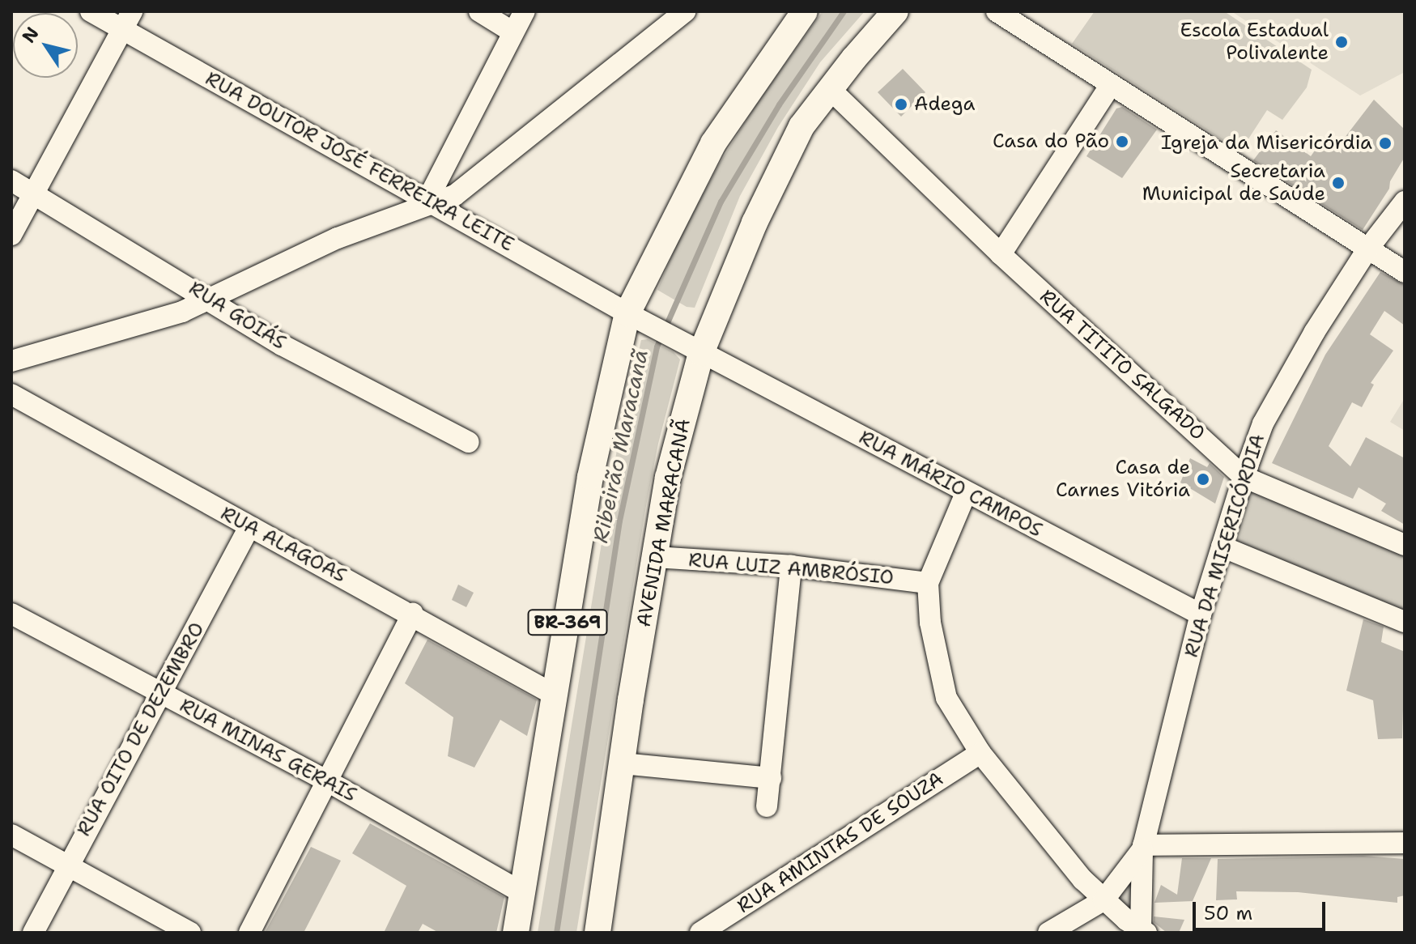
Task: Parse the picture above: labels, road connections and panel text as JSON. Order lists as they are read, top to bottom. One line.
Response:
{"streets":{"main road":["AVENIDA MARACANÃ","BR-369"],"street":["RUA DOUTOR JOSÉ FERREIRA LEITE","RUA GOIÁS","RUA TITITO SALGADO","RUA MÁRIO CAMPOS","RUA ALAGOAS","RUA DA MISERICÓRDIA","RUA LUIZ AMBRÓSIO","RUA OITO DE DEZEMBRO","RUA MINAS GERAIS","RUA AMINTAS DE SOUZA"]},"crossings":[["RUA DOUTOR JOSÉ FERREIRA LEITE","RUA MÁRIO CAMPOS"],["RUA DOUTOR JOSÉ FERREIRA LEITE","AVENIDA MARACANÃ"],["RUA DOUTOR JOSÉ FERREIRA LEITE","BR-369"],["RUA TITITO SALGADO","AVENIDA MARACANÃ"],["RUA TITITO SALGADO","RUA DA MISERICÓRDIA"],["RUA MÁRIO CAMPOS","AVENIDA MARACANÃ"],["RUA MÁRIO CAMPOS","RUA DA MISERICÓRDIA"],["AVENIDA MARACANÃ","RUA LUIZ AMBRÓSIO"],["RUA ALAGOAS","BR-369"],["RUA ALAGOAS","RUA OITO DE DEZEMBRO"],["BR-369","RUA MINAS GERAIS"],["RUA OITO DE DEZEMBRO","RUA MINAS GERAIS"]],"water":["Ribeirão Maracanã"],"places":["Escola Estadual Polivalente","Adega","Casa do Pão","Igreja da Misericórdia","Secretaria Municipal de Saúde","Casa de Carnes Vitória"],"scale_bar":"50 m","north":"top left"}
